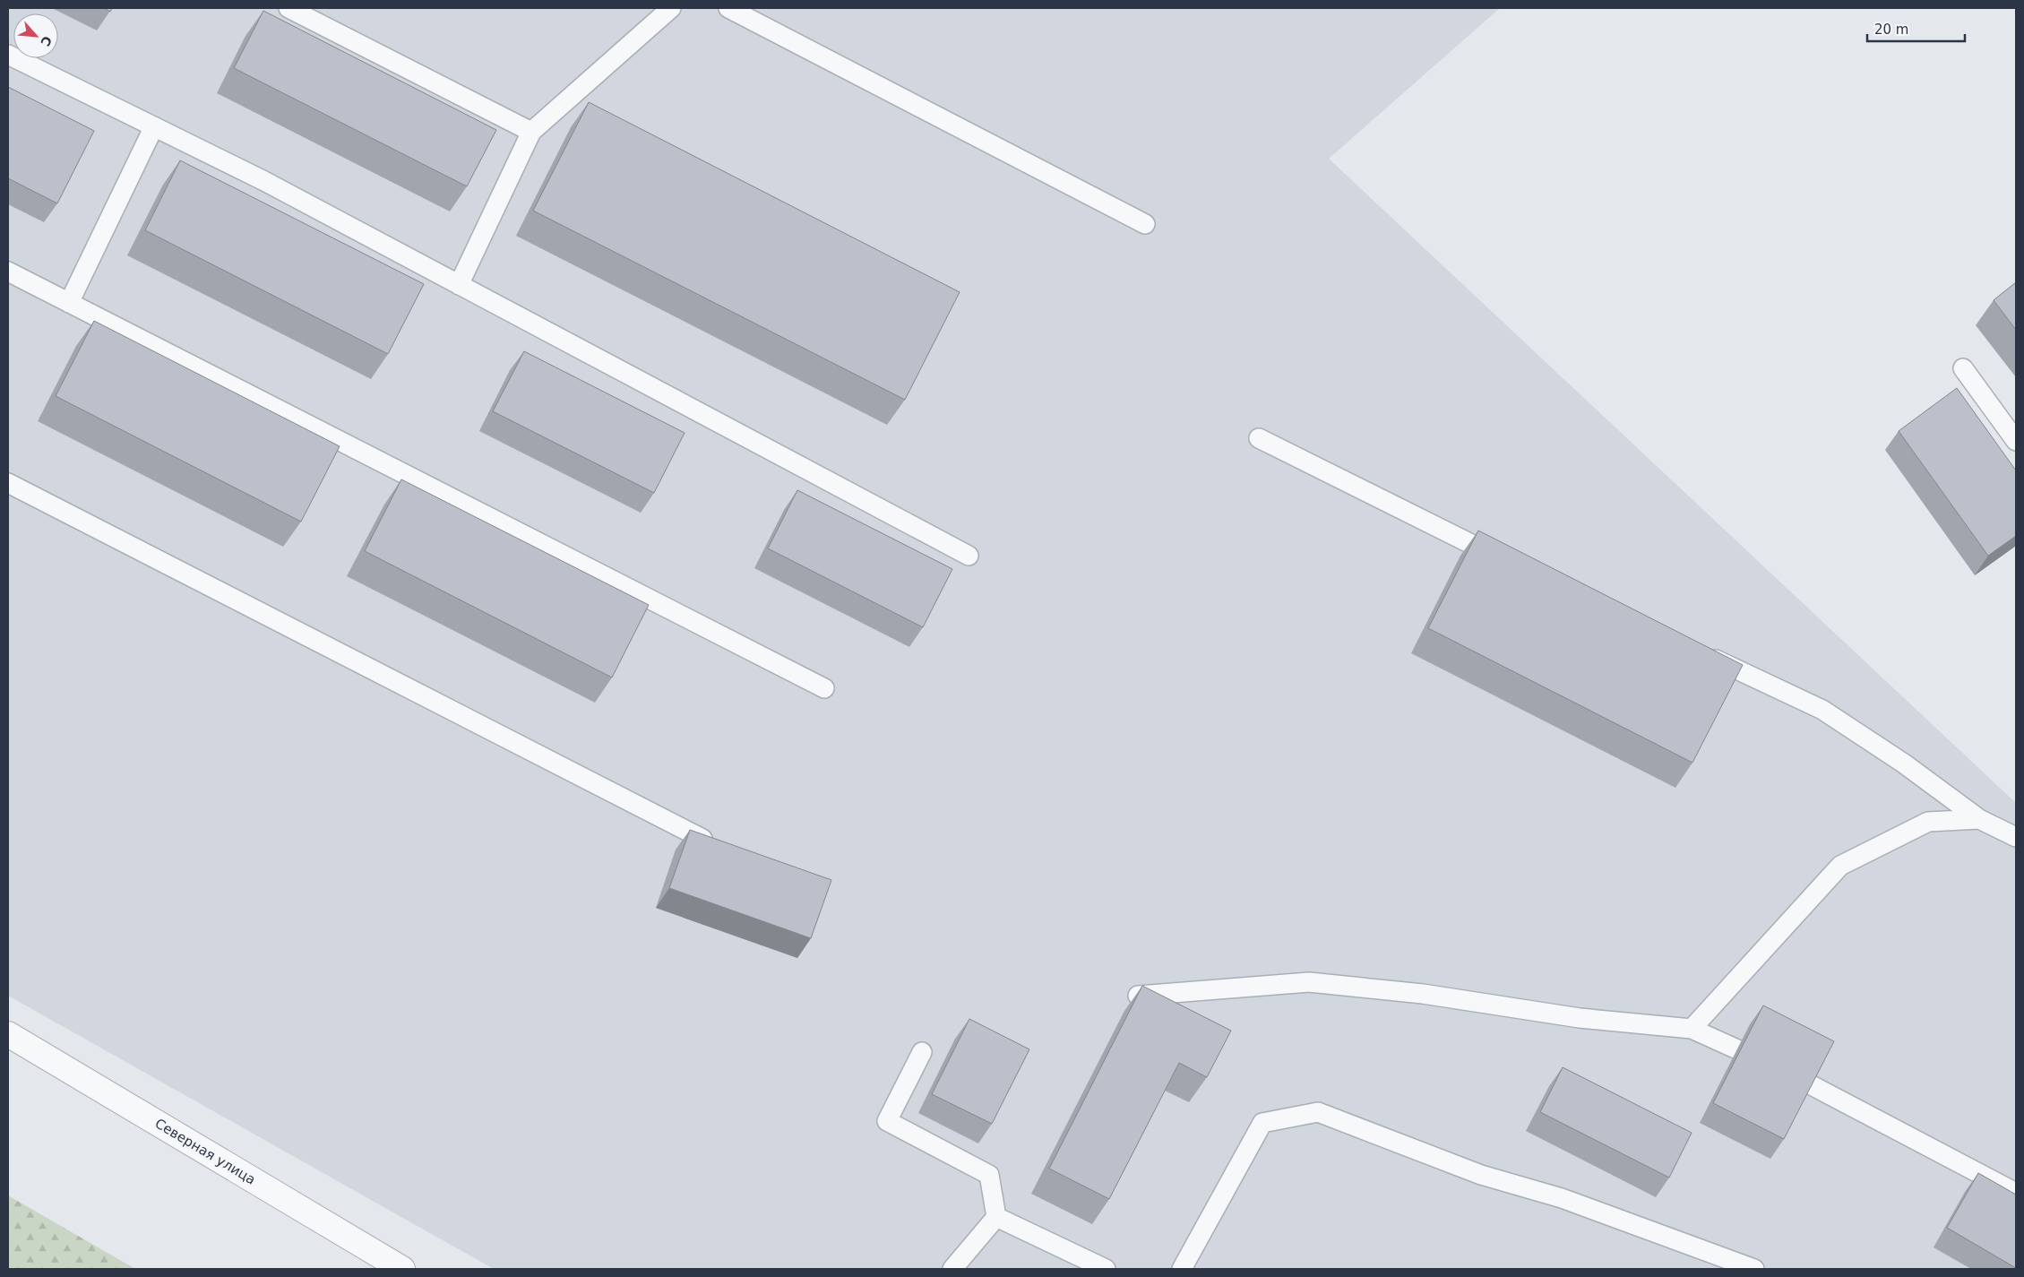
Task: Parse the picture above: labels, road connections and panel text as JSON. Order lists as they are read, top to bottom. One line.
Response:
{"streets":{"street":["Северная улица"]},"scale_bar":"20 m","north":"bottom right"}
